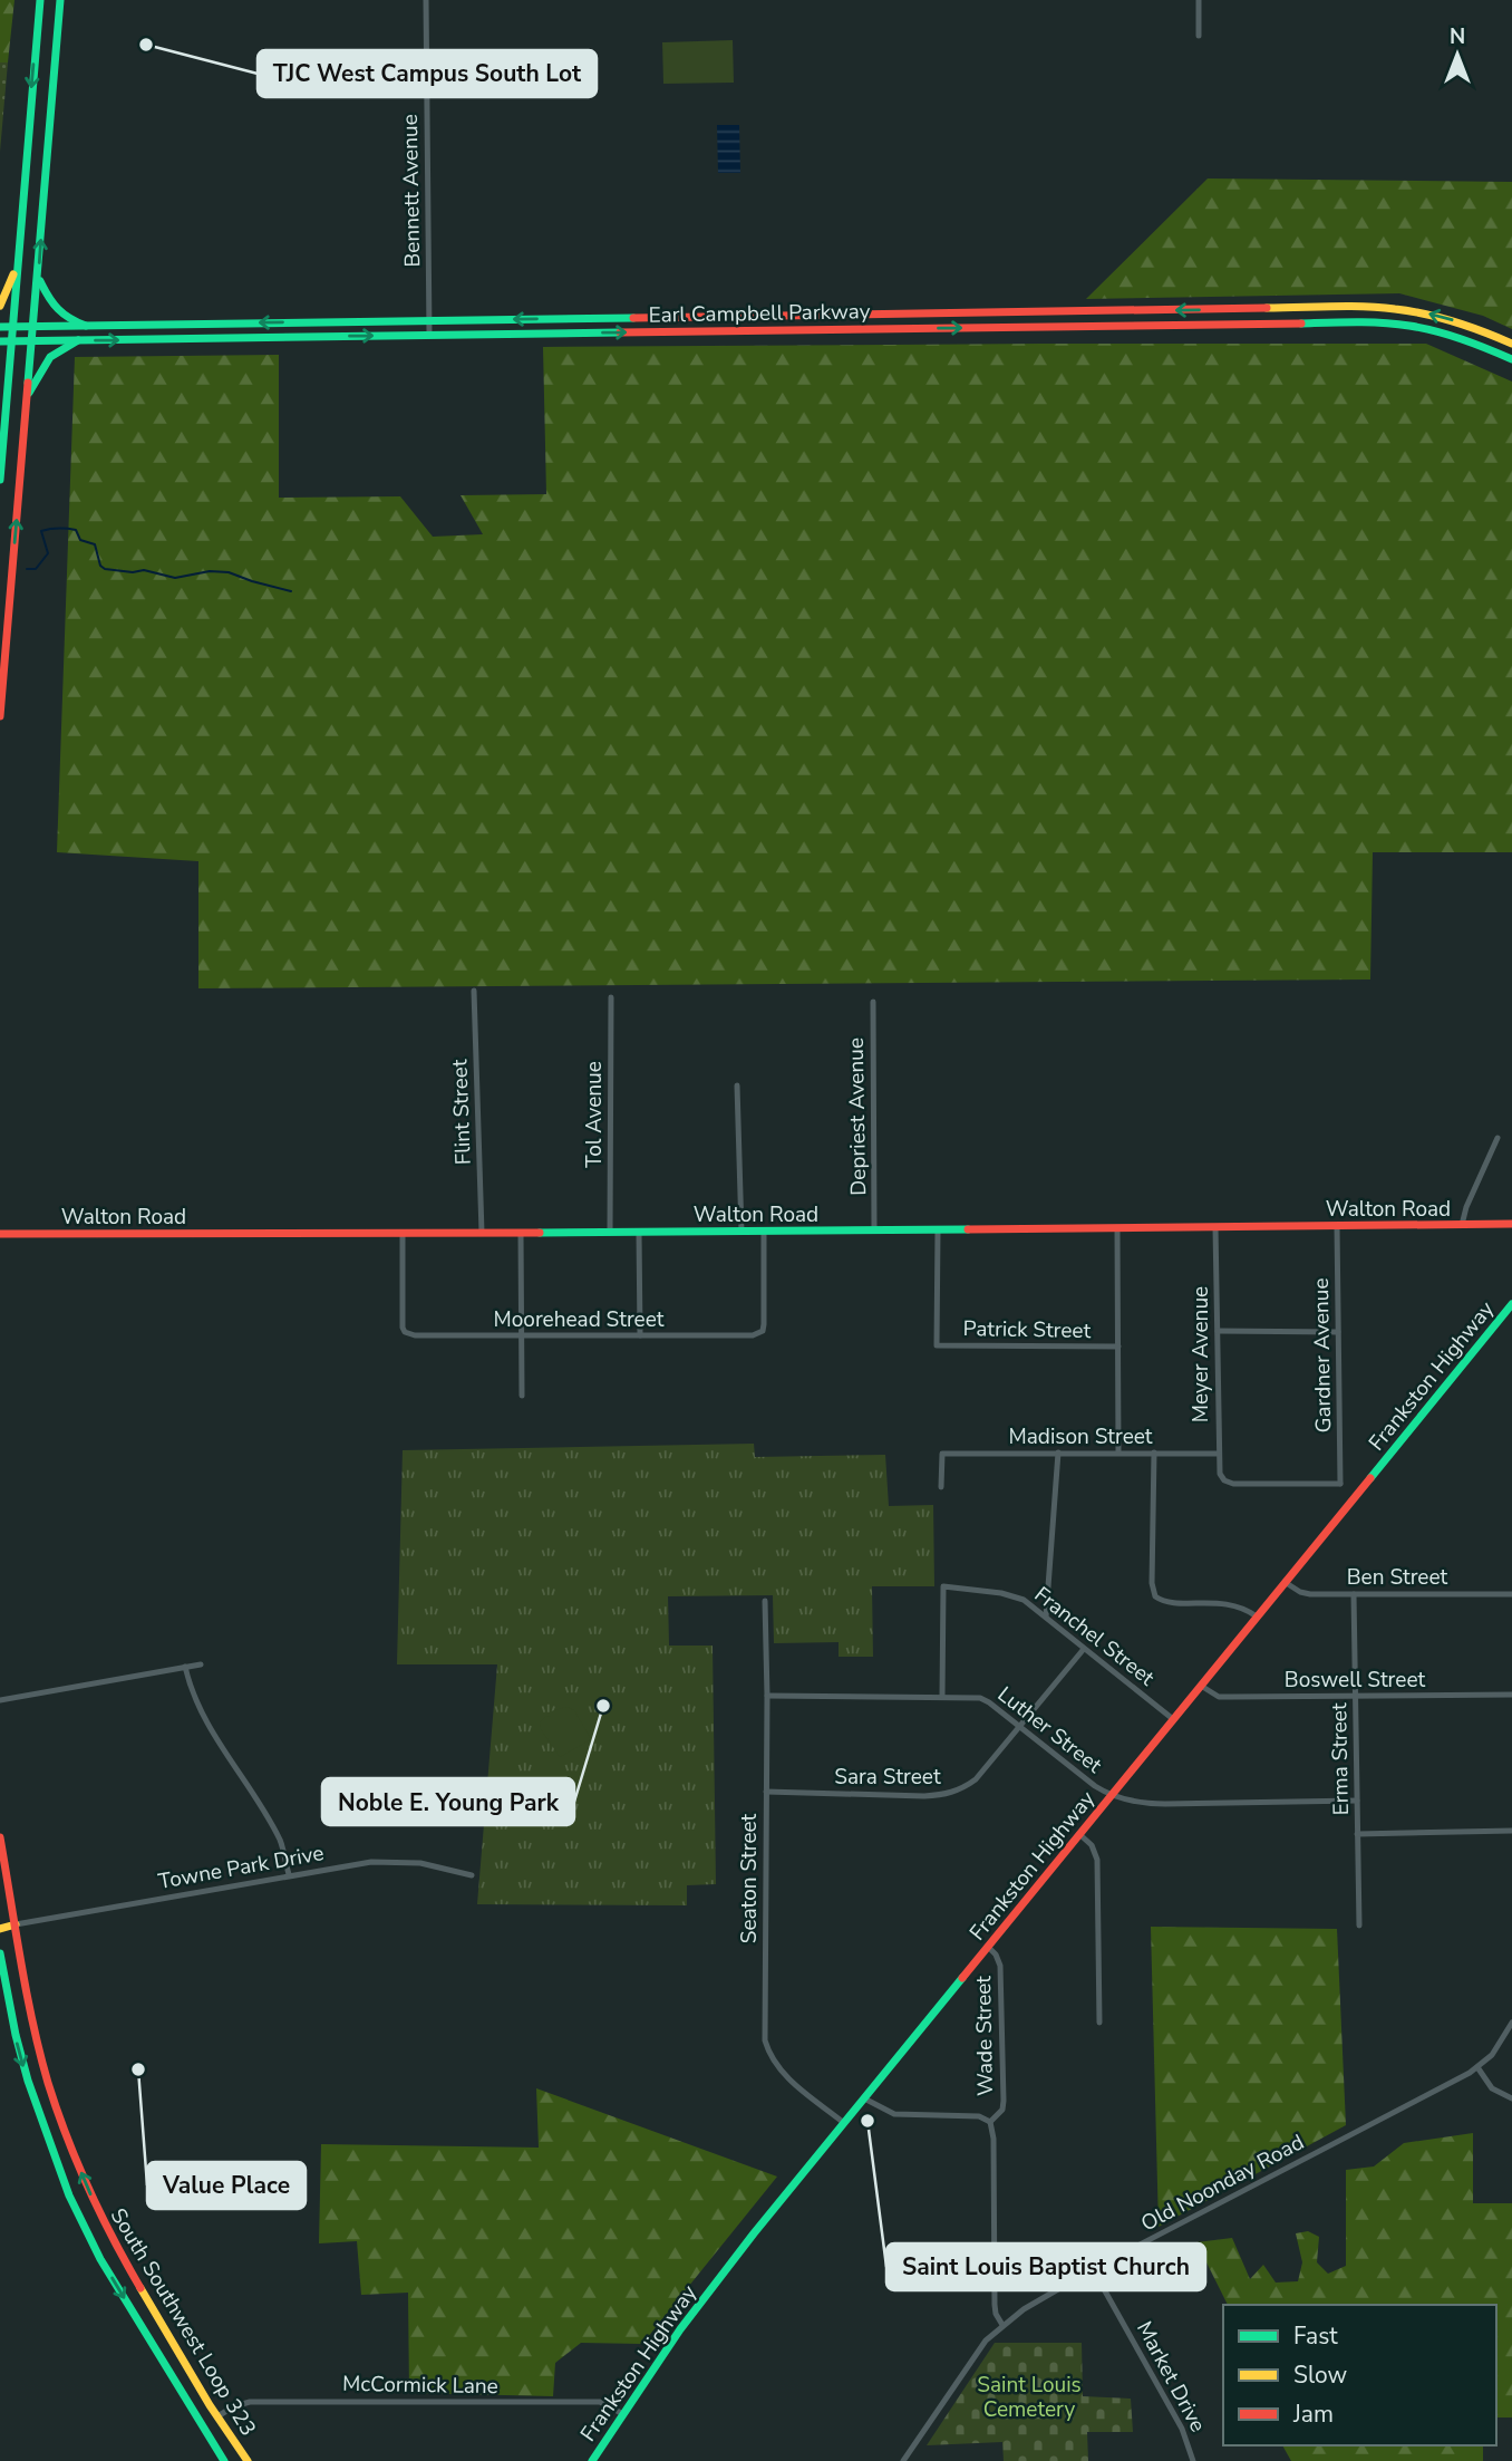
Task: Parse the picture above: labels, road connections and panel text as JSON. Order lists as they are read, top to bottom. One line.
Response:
{"streets":{"main road":["Earl Campbell Parkway","Walton Road","Frankston Highway","South Southwest Loop 323"],"street":["Bennett Avenue","Flint Street","Tol Avenue","Depriest Avenue","Moorehead Street","Patrick Street","Meyer Avenue","Gardner Avenue","Madison Street","Ben Street","Franchel Street","Boswell Street","Luther Street","Erma Street","Sara Street","Towne Park Drive","Seaton Street","Wade Street","Old Noonday Road","Market Drive","McCormick Lane"]},"crossings":[["Bennett Avenue","Earl Campbell Parkway"],["Flint Street","Walton Road"],["Tol Avenue","Walton Road"],["Depriest Avenue","Walton Road"],["Walton Road","Moorehead Street"],["Walton Road","Patrick Street"],["Walton Road","Meyer Avenue"],["Walton Road","Gardner Avenue"],["Meyer Avenue","Gardner Avenue"],["Meyer Avenue","Madison Street"],["Frankston Highway","Ben Street"],["Frankston Highway","Franchel Street"],["Frankston Highway","Boswell Street"],["Frankston Highway","Luther Street"],["Frankston Highway","Seaton Street"],["Frankston Highway","Wade Street"],["Frankston Highway","McCormick Lane"],["Ben Street","Erma Street"],["Franchel Street","Luther Street"],["Franchel Street","Sara Street"],["Boswell Street","Erma Street"],["Luther Street","Erma Street"],["Luther Street","Sara Street"],["Luther Street","Seaton Street"],["Sara Street","Seaton Street"],["Towne Park Drive","South Southwest Loop 323"],["Old Noonday Road","Market Drive"],["South Southwest Loop 323","McCormick Lane"]],"parks":["Saint Louis Cemetery"],"places":["TJC West Campus South Lot","Noble E. Young Park","Value Place","Saint Louis Baptist Church"],"legend":["Fast","Slow","Jam"],"north":"top"}
